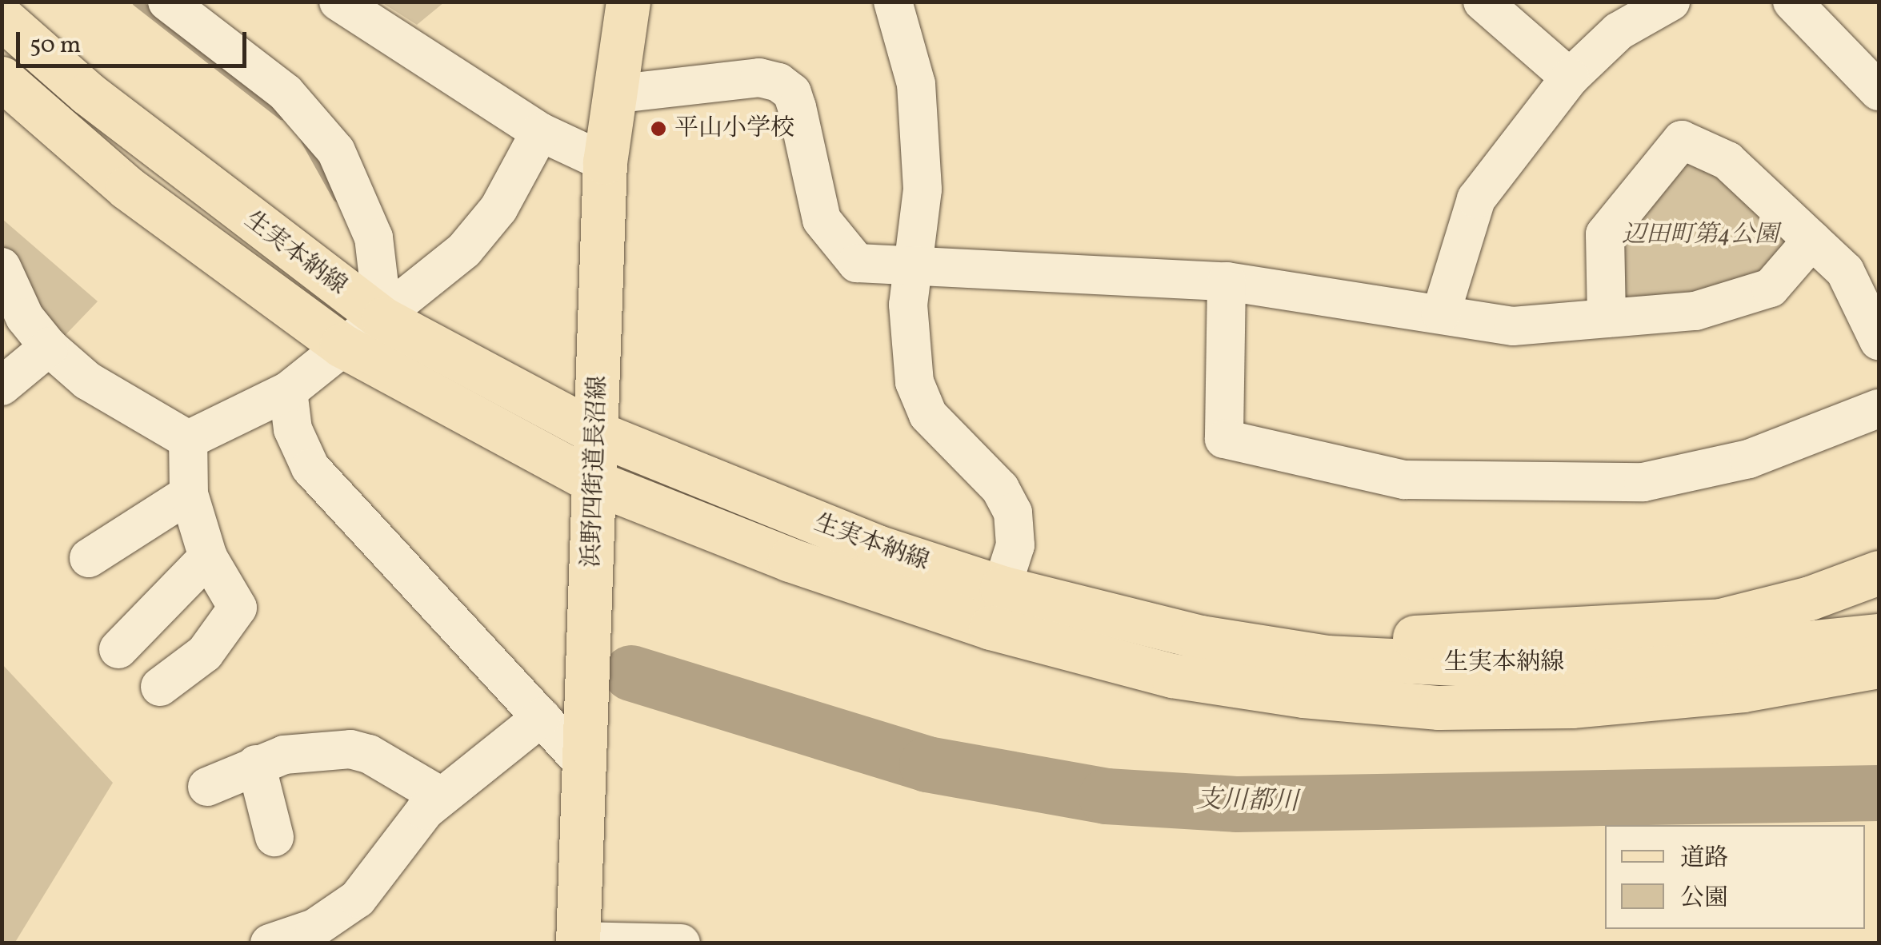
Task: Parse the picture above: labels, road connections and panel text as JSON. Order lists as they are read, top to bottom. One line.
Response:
{"streets":{"main road":["生実本納線","浜野四街道長沼線"]},"crossings":[["生実本納線","浜野四街道長沼線"]],"water":["支川都川"],"parks":["辺田町第4公園"],"places":["平山小学校"],"legend":["道路","公園"],"scale_bar":"50 m"}
